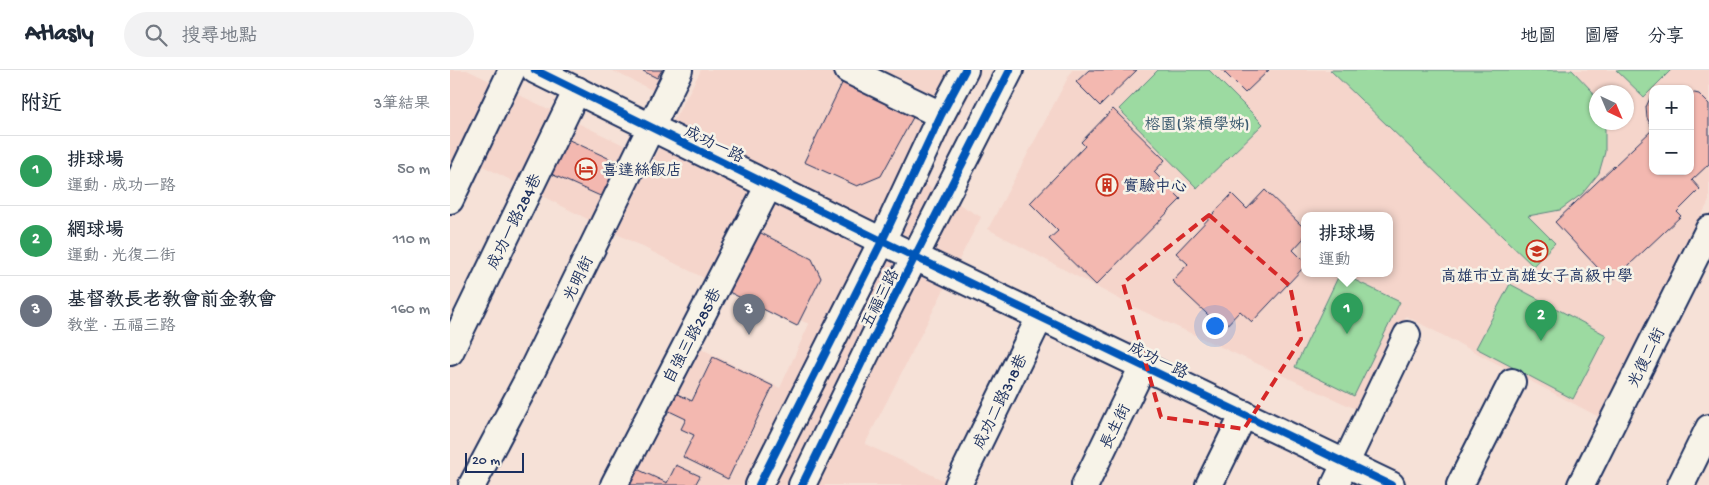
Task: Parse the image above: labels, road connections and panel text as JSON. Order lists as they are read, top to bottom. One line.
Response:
{"streets":{"street":["成功一路","成功一路284巷","光明街","五福三路","自強三路285巷","光復二街","成功二路318巷","長生街"]},"crossings":[["成功一路","成功一路284巷"],["成功一路","光明街"],["成功一路","五福三路"],["成功一路","自強三路285巷"],["成功一路","成功二路318巷"],["成功一路","長生街"]],"parks":["榕園(紫槓學姊)"],"places":{"hotel":["喜達絲飯店"],"building":["實驗中心"],"school or university":["高雄市立高雄女子高級中學"]},"scale_bar":"20 m","north":"bottom right","page":{"header":"Atlasly","search":"搜尋地點","nav":["地圖","圖層","分享"],"heading":["附近","3筆結果"],"map_buttons":["+","−"],"list":[{"mark":"1","name":"排球場","note":"運動 · 成功一路","value":"50 m"},{"mark":"2","name":"網球場","note":"運動 · 光復二街","value":"110 m"},{"mark":"3","name":"基督教長老教會前金教會","note":"教堂 · 五福三路","value":"160 m"}],"popup":["排球場","運動"],"pins":["1","3","2"],"scale":"20 m"}}
